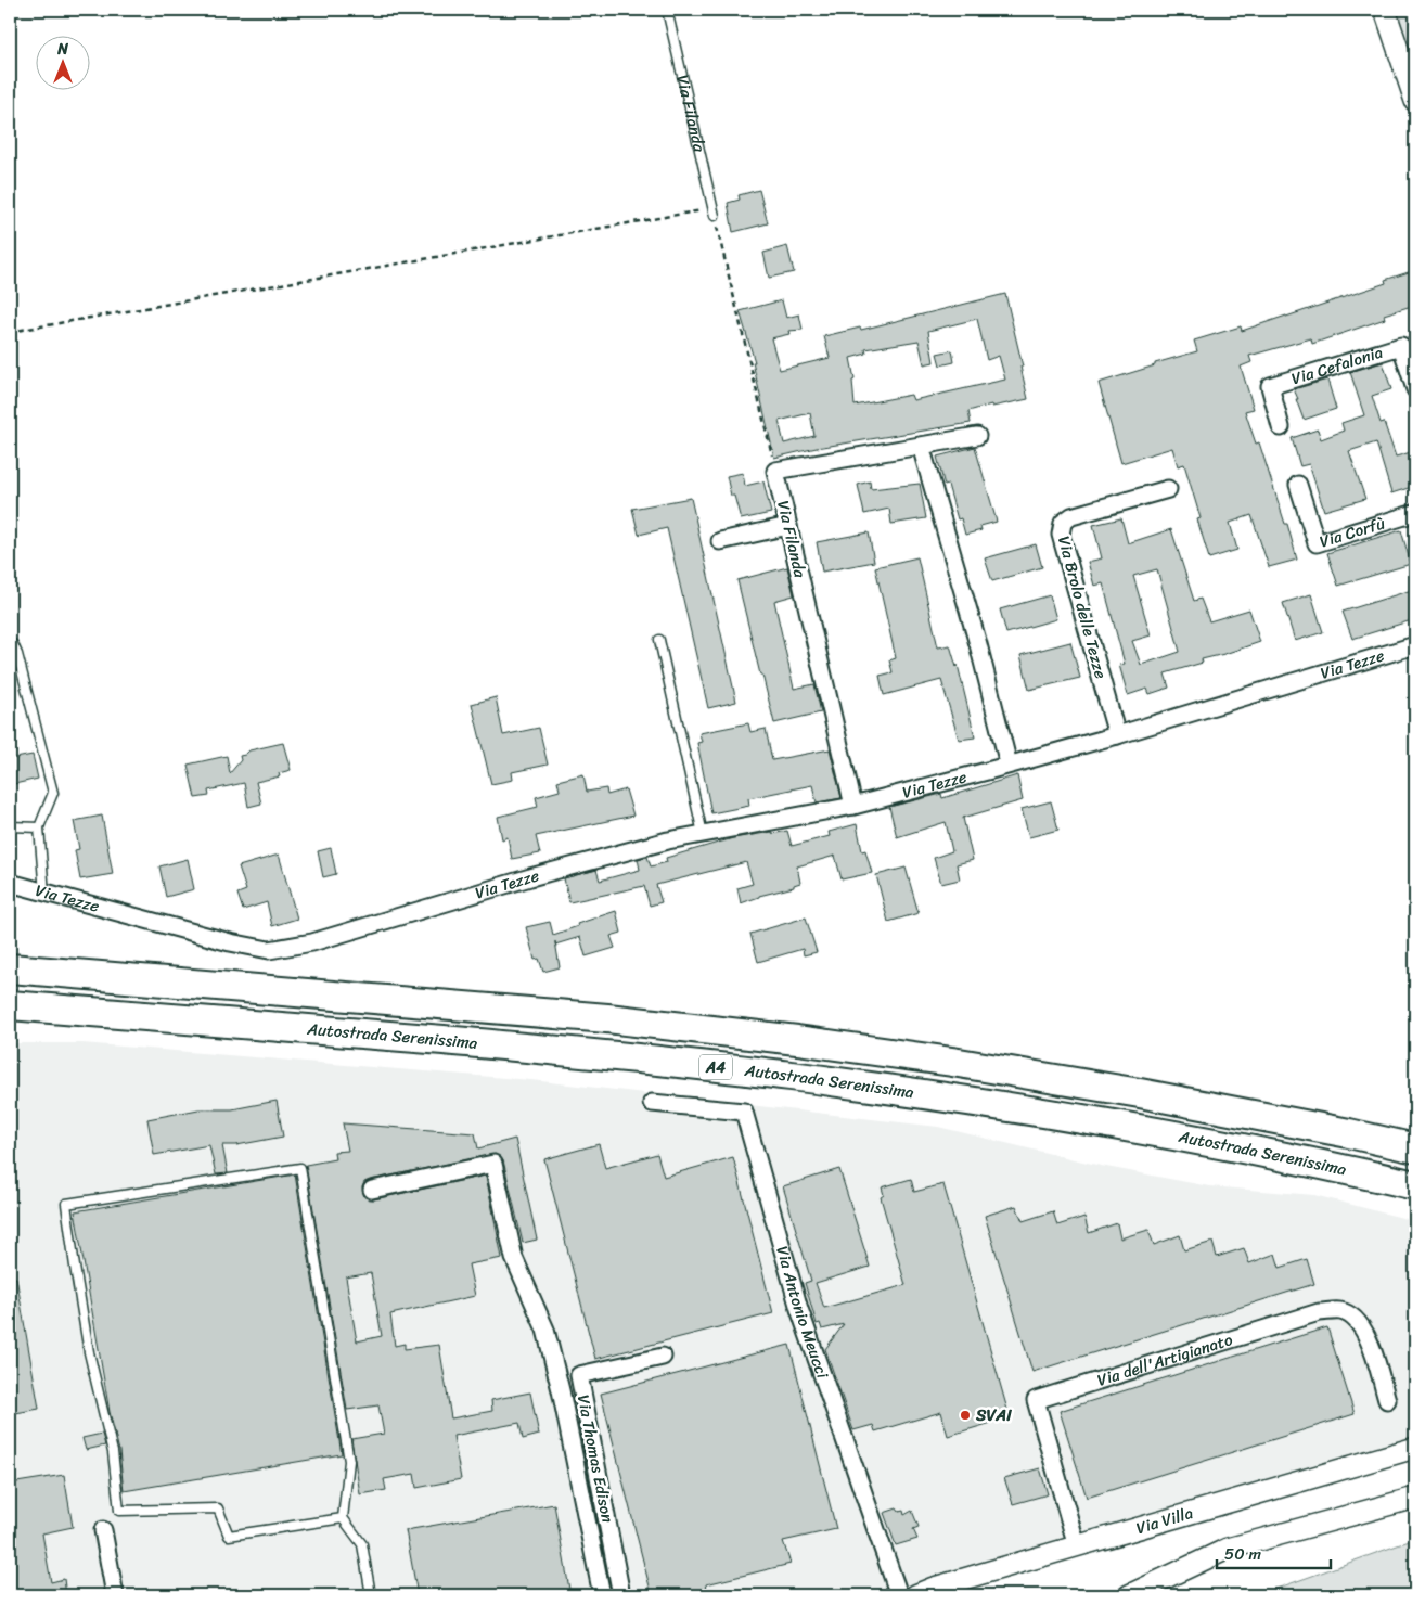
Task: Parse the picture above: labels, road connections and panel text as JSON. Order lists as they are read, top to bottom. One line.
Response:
{"streets":{"highway":["Autostrada Serenissima","A4"],"street":["Via Filanda","Via Cefalonia","Via Corfù","Via Brolo delle Tezze","Via Tezze","Via Antonio Meucci","Via dell'Artigianato","Via Thomas Edison","Via Villa"]},"crossings":[["Via Filanda","Via Tezze"],["Via Brolo delle Tezze","Via Tezze"],["Via dell'Artigianato","Via Villa"]],"places":["SVAI"],"scale_bar":"50 m","north":"top"}
